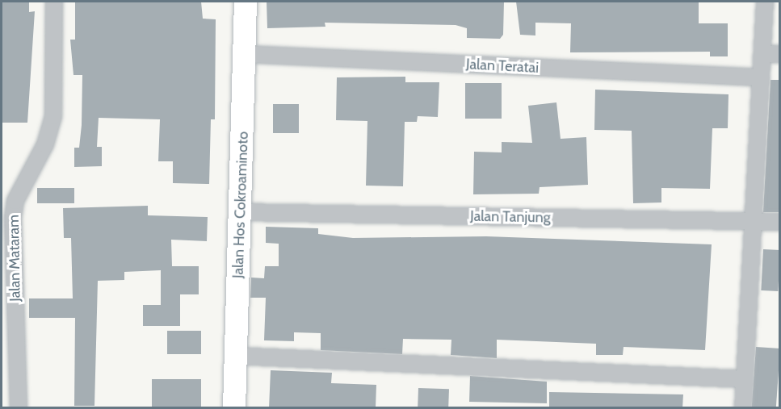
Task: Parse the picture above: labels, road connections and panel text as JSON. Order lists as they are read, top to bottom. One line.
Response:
{"streets":{"street":["Jalan Teratai","Jalan Hos Cokroaminoto","Jalan Tanjung","Jalan Mataram"]},"crossings":[["Jalan Teratai","Jalan Hos Cokroaminoto"],["Jalan Hos Cokroaminoto","Jalan Tanjung"]]}
